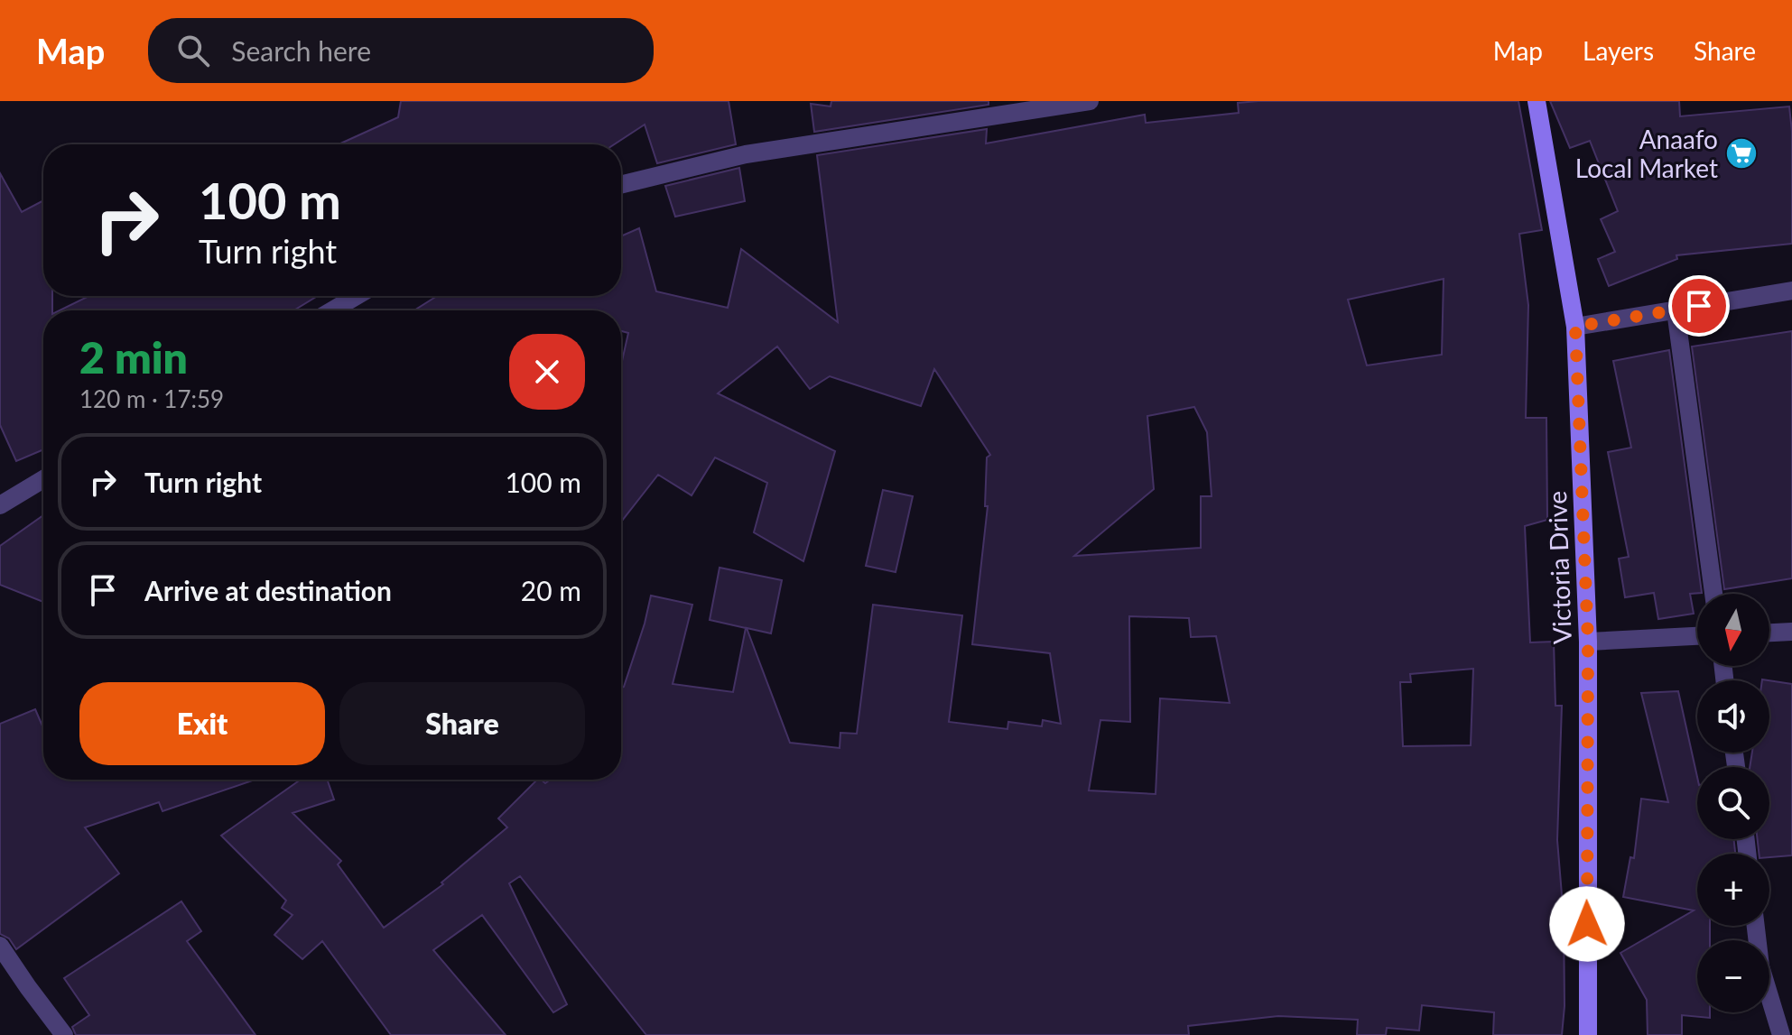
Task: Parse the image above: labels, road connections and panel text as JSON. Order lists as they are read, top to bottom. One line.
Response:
{"streets":{"street":["Victoria Drive"]},"places":{"supermarket":["Anaafo Local Market"]},"north":"bottom","page":{"header":"Map","search":"Search here","nav":["Map","Layers","Share"],"turn":["100 m","Turn right"],"heading":["2 min","120 m · 17:59"],"list":[{"name":"Turn right","value":"100 m"},{"name":"Arrive at destination","value":"20 m"}],"map_buttons":["+","−"],"buttons":["Exit","Share"]}}
